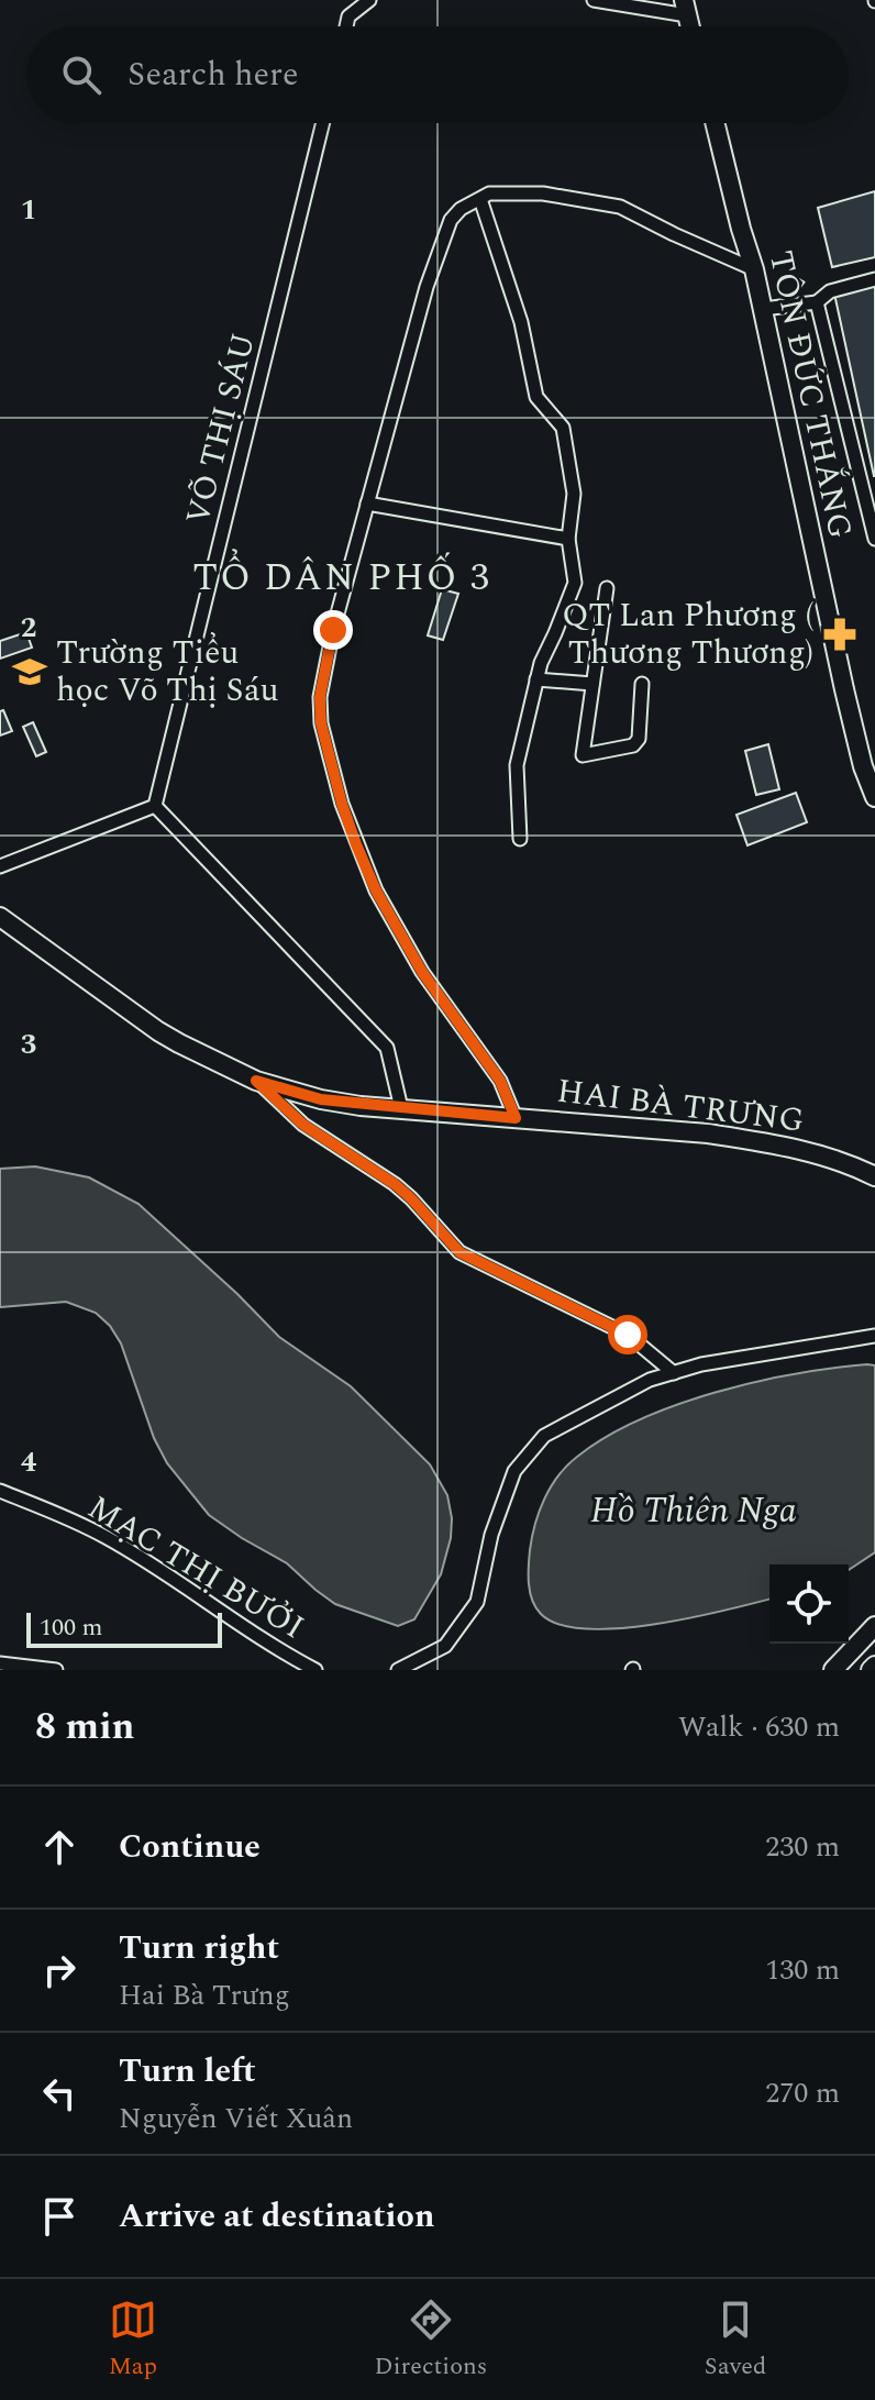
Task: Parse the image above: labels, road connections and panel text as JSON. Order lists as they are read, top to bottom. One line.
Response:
{"streets":{"street":["TÔN ĐỨC THẮNG","VÕ THỊ SÁU","HAI BÀ TRƯNG","MẠC THỊ BƯỞI"]},"districts":["TỔ DÂN PHỐ 3"],"water":["Hồ Thiên Nga"],"places":{"pharmacy":["QT Lan Phương ( Thương Thương)"],"school or university":["Trường Tiểu học Võ Thị Sáu"]},"scale_bar":"100 m","page":{"search":"Search here","scale":"100 m","heading":["8 min","Walk · 630 m"],"list":[["Continue","230 m"],["Turn right","Hai Bà Trưng","130 m"],["Turn left","Nguyễn Viết Xuân","270 m"],"Arrive at destination"],"nav":["Map","Directions","Saved"]},"grid":{"rows":["1","2","3","4"]}}
